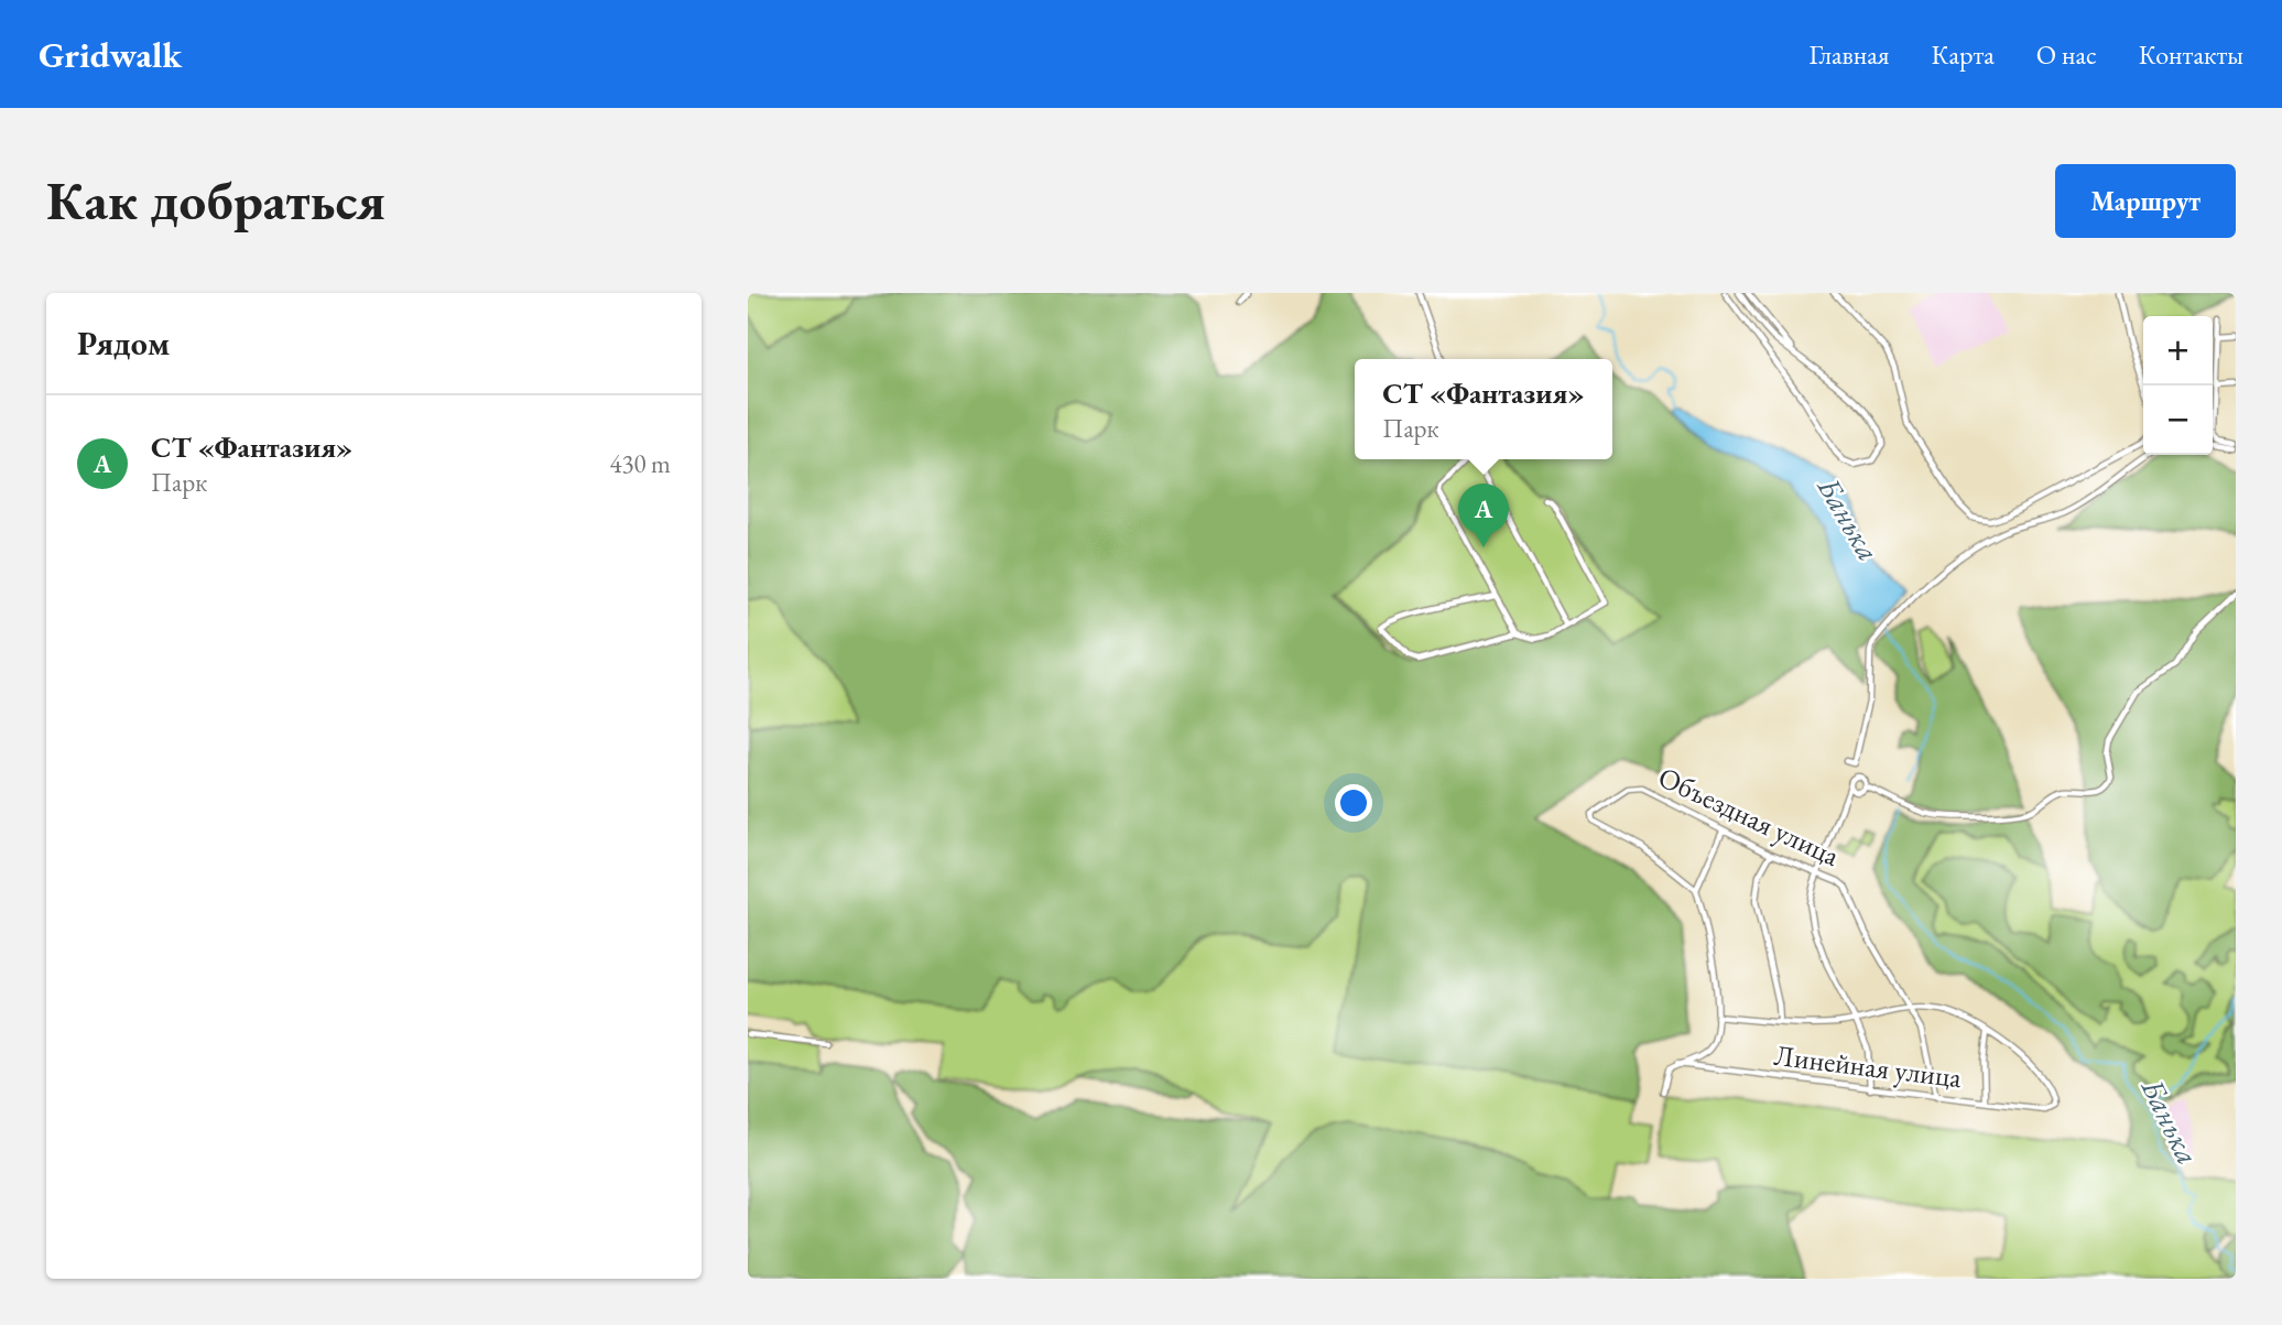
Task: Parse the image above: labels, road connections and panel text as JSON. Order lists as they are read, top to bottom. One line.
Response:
{"streets":{"street":["Объездная улица","Линейная улица"]},"crossings":[["Объездная улица","Линейная улица"]],"water":["Банька"],"page":{"header":"Gridwalk","nav":["Главная","Карта","О нас","Контакты"],"buttons":"Маршрут","title":"Как добраться","heading":"Рядом","map_buttons":["+","−"],"popup":["СТ «Фантазия»","Парк"],"list":[{"mark":"A","name":"СТ «Фантазия»","note":"Парк","value":"430 m"}],"pins":"A"}}
